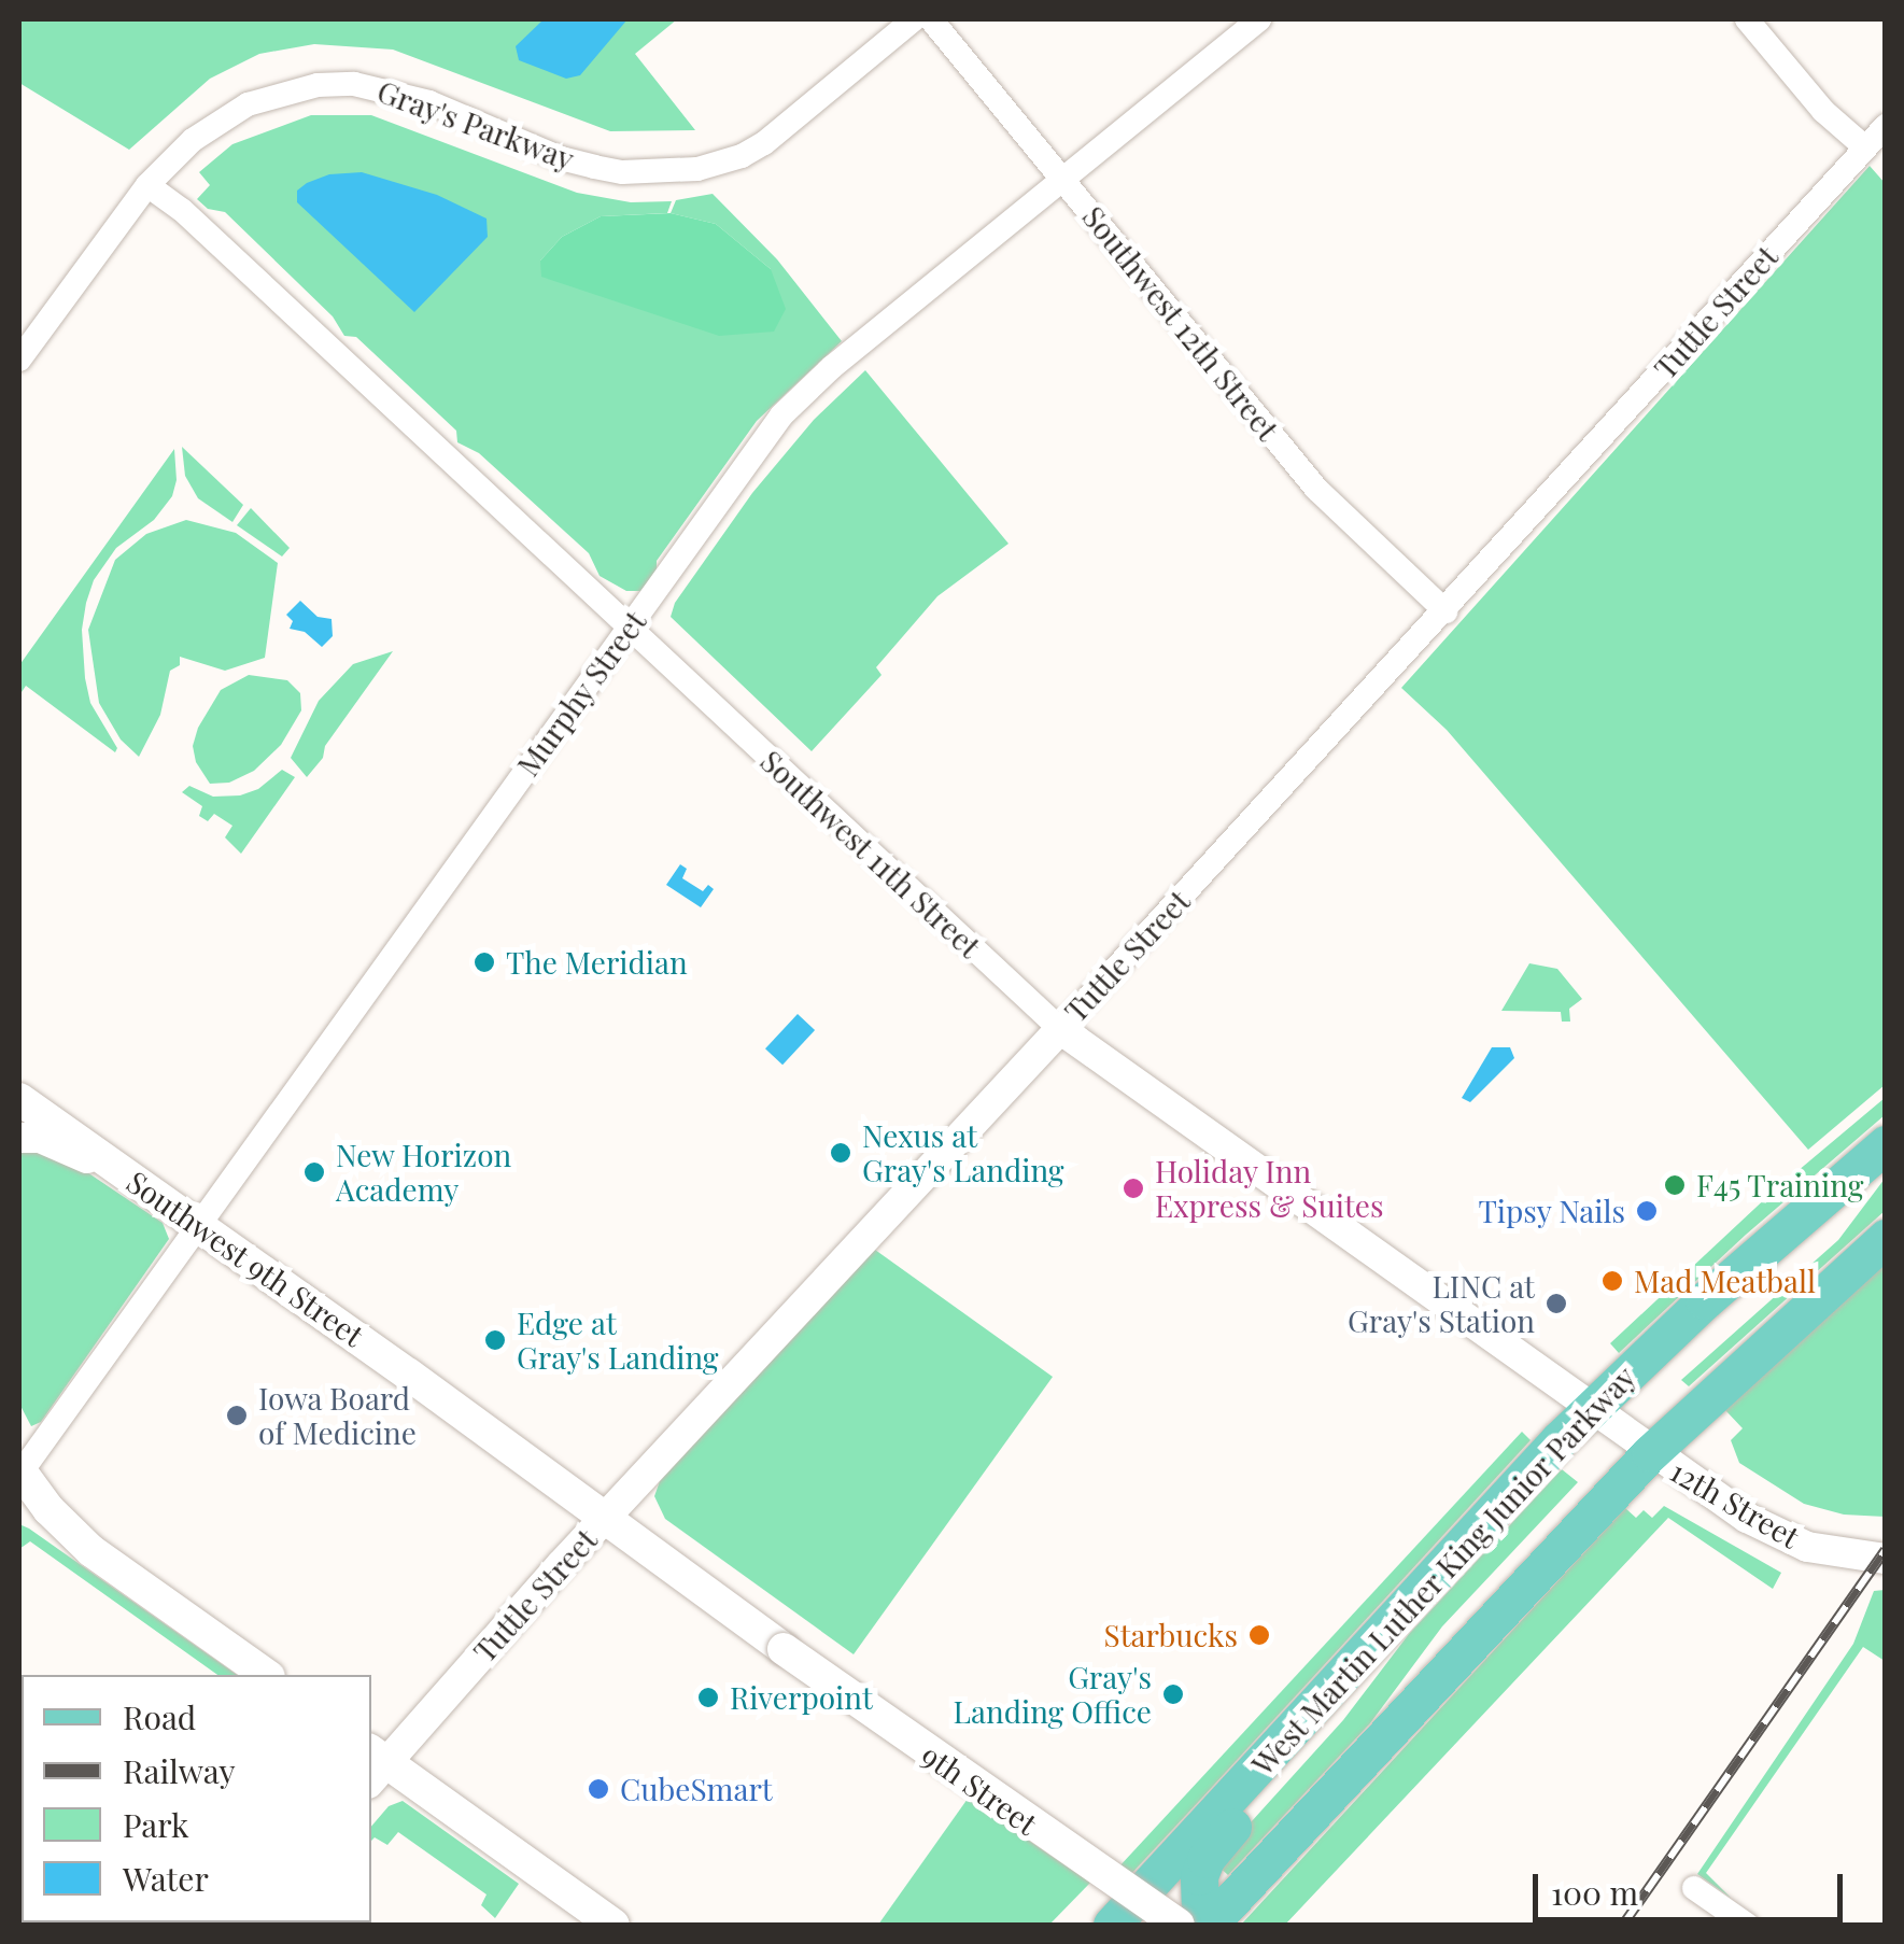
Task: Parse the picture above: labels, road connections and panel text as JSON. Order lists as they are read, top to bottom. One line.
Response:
{"streets":{"main road":["Southwest 9th Street","West Martin Luther King Junior Parkway","9th Street"],"street":["Gray's Parkway","Tuttle Street","Southwest 12th Street","Murphy Street","Southwest 11th Street","12th Street"]},"crossings":[["Gray's Parkway","Southwest 11th Street"],["Tuttle Street","Southwest 12th Street"],["Tuttle Street","Southwest 11th Street"],["Tuttle Street","Southwest 9th Street"],["Southwest 12th Street","Murphy Street"],["Murphy Street","Southwest 11th Street"],["Murphy Street","Southwest 9th Street"],["Southwest 11th Street","12th Street"],["Southwest 11th Street","West Martin Luther King Junior Parkway"],["Southwest 9th Street","9th Street"]],"places":["The Meridian","Nexus at Gray's Landing","New Horizon Academy","F45 Training","Holiday Inn Express & Suites","Tipsy Nails","Mad Meatball","LINC at Gray's Station","Edge at Gray's Landing","Iowa Board of Medicine","Starbucks","Gray's Landing Office","Riverpoint","CubeSmart"],"legend":["Road","Railway","Park","Water"],"scale_bar":"100 m"}
